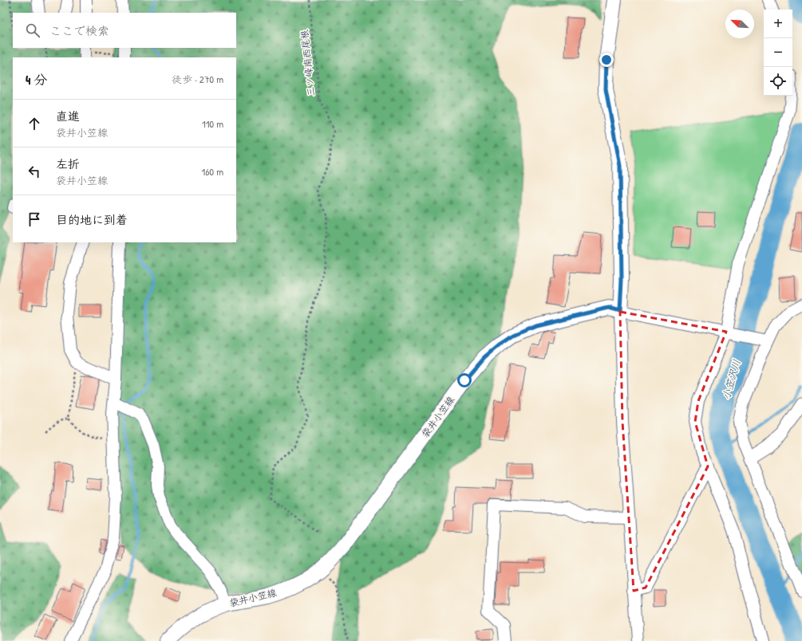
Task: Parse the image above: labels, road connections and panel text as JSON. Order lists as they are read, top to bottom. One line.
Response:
{"streets":{"main road":["袋井小笠線"],"path":["三ツ峰南西尾根"]},"water":["小笠沢川"],"north":"top left","page":{"map_buttons":["+","−"],"search":"ここで検索","heading":["4 分","徒歩 · 270 m"],"list":[["直進","袋井小笠線","110 m"],["左折","袋井小笠線","160 m"],"目的地に到着"]}}
